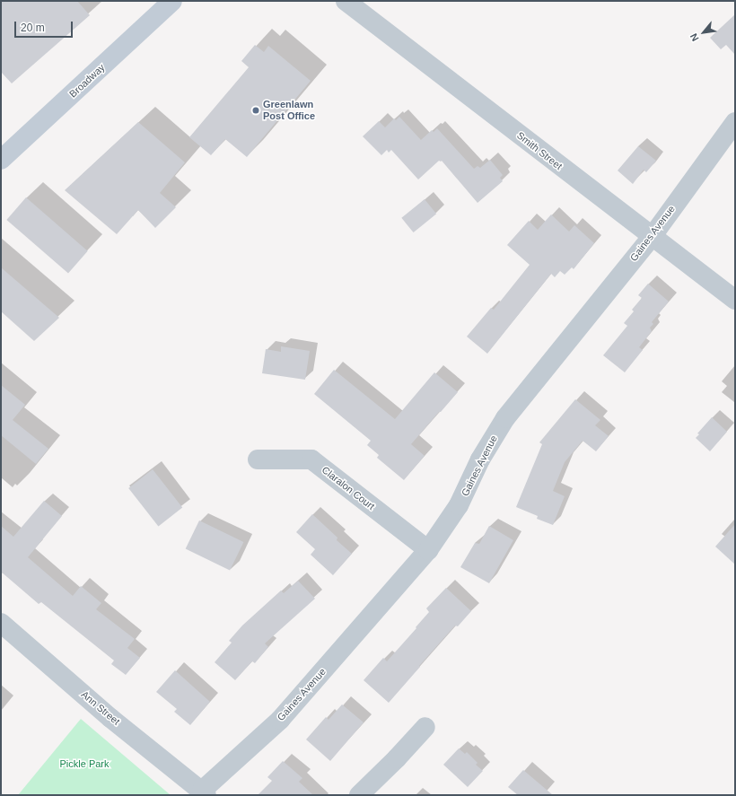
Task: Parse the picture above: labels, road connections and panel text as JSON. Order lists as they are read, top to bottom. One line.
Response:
{"streets":{"main road":["Broadway"],"street":["Smith Street","Gaines Avenue","Claralon Court","Ann Street"]},"crossings":[["Smith Street","Gaines Avenue"],["Gaines Avenue","Claralon Court"],["Gaines Avenue","Ann Street"]],"parks":["Pickle Park"],"places":["Greenlawn Post Office"],"scale_bar":"20 m","north":"bottom left"}
